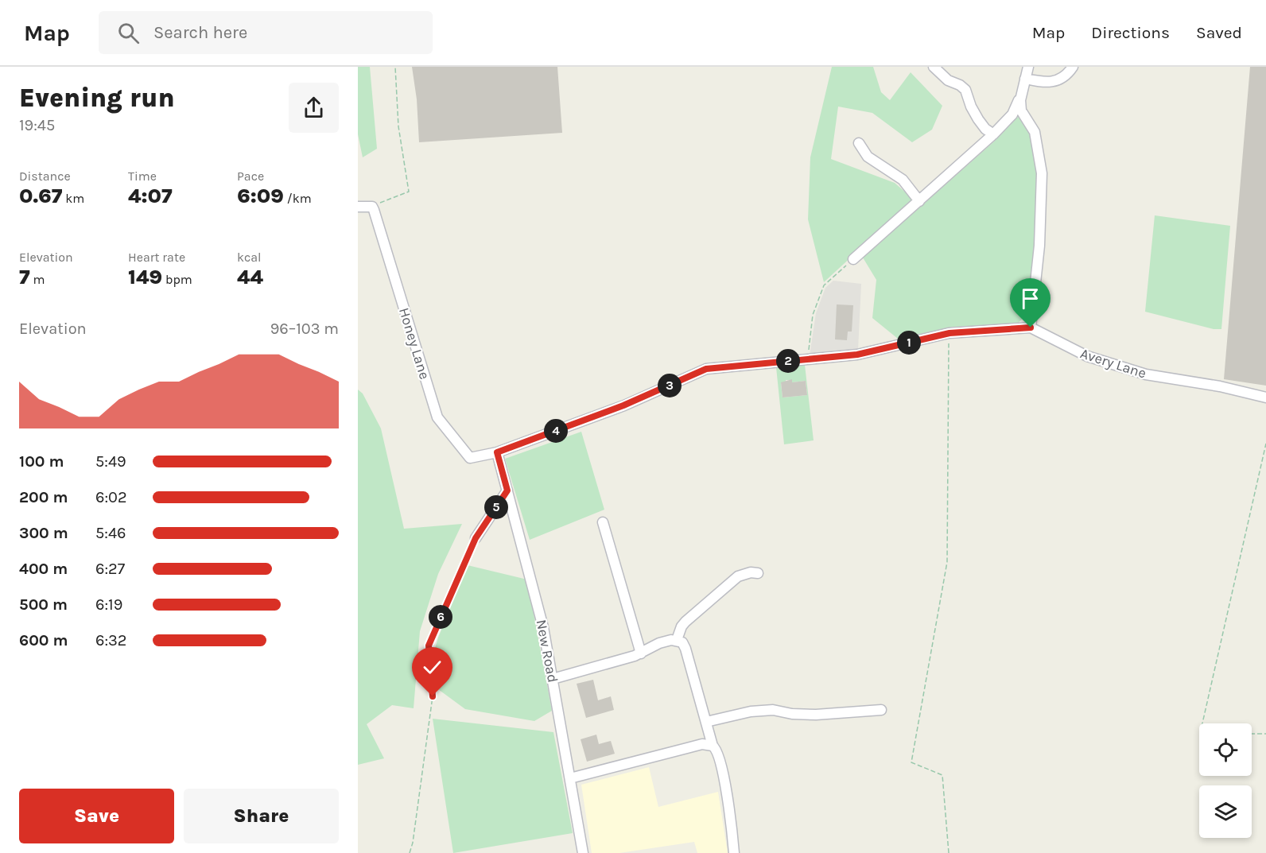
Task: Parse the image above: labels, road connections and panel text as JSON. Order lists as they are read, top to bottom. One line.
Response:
{"streets":{"street":["Honey Lane","Avery Lane","New Road"]},"crossings":[["Honey Lane","New Road"]],"page":{"header":"Map","search":"Search here","nav":["Map","Directions","Saved"],"heading":["Evening run","19:45"],"stats":[["Distance","0.67 km"],["Time","4:07"],["Pace","6:09 /km"],["Elevation","7 m"],["Heart rate","149 bpm"],["kcal","44"]],"chart":["Elevation","96–103 m"],"pins":["1","2","3","4","5","6"],"list":[{"name":"100 m","note":"5:49"},{"name":"200 m","note":"6:02"},{"name":"300 m","note":"5:46"},{"name":"400 m","note":"6:27"},{"name":"500 m","note":"6:19"},{"name":"600 m","note":"6:32"}],"buttons":["Save","Share"]}}
